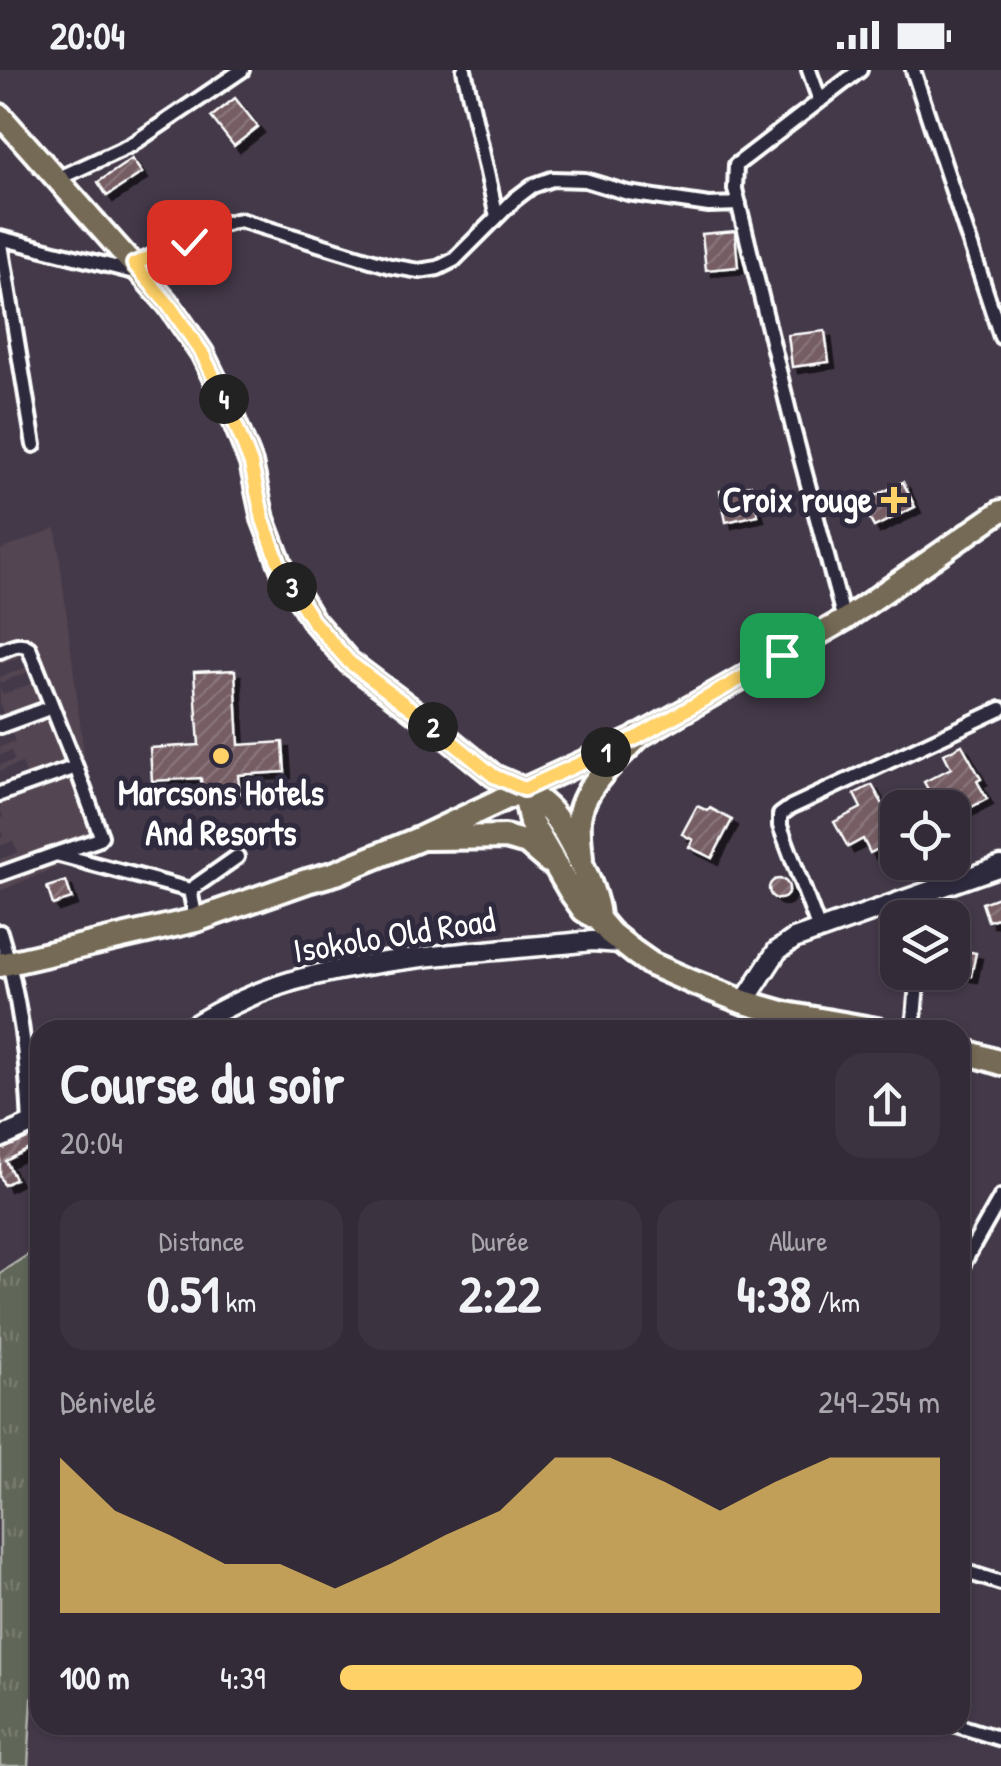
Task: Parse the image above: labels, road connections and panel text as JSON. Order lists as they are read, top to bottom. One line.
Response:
{"streets":{"street":["Isokolo Old Road"]},"places":{"health":["Croix rouge"],"other":["Marcsons Hotels And Resorts"]},"page":{"status":"20:04","pins":["4","3","2","1"],"heading":["Course du soir","20:04"],"stats":[["Distance","0.51 km"],["Durée","2:22"],["Allure","4:38 /km"]],"chart":["Dénivelé","249–254 m"],"list":[{"name":"100 m","note":"4:39"}]}}
